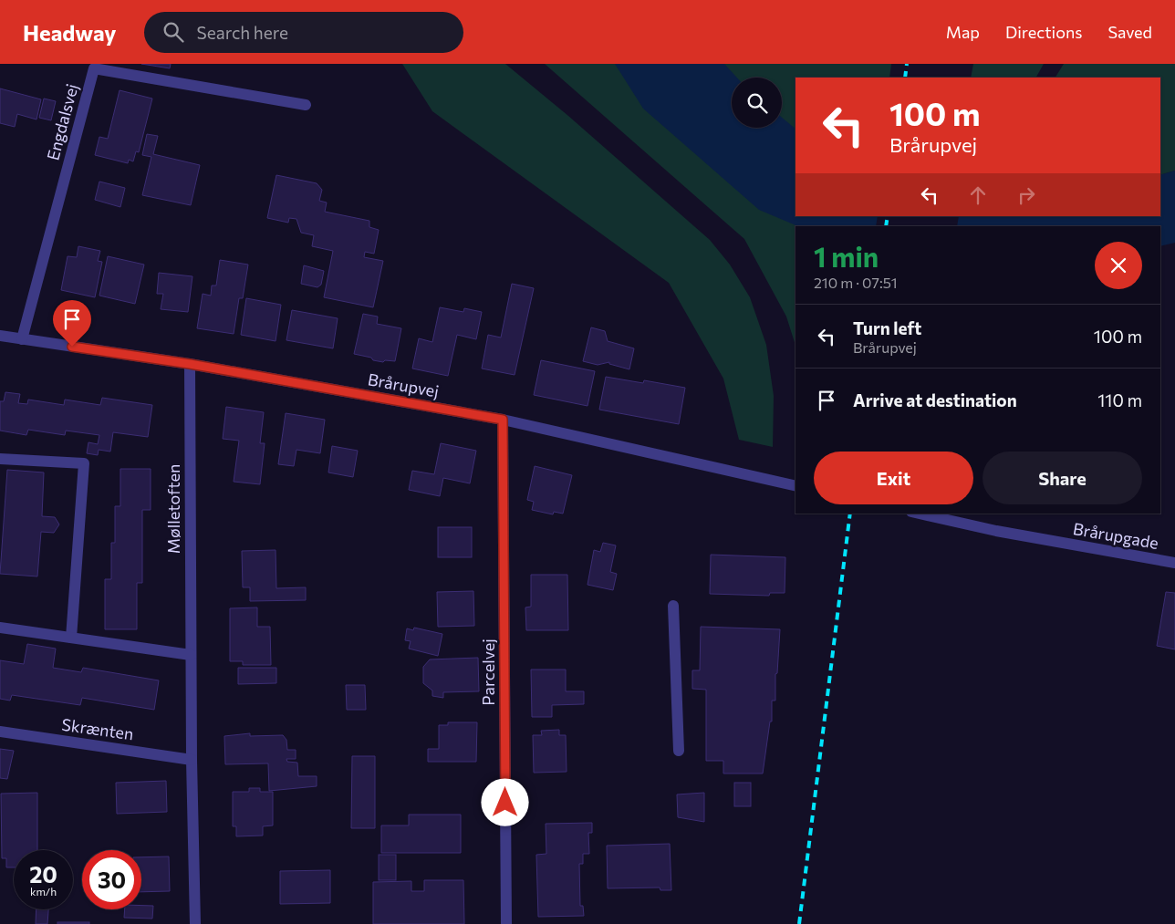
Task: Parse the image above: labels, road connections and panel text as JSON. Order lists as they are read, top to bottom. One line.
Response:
{"streets":{"street":["Engdalsvej","Brårupvej","Mølletoften","Brårupgade","Parcelvej","Skrænten"]},"crossings":[["Engdalsvej","Brårupvej"],["Brårupvej","Mølletoften"],["Brårupvej","Parcelvej"],["Mølletoften","Skrænten"]],"page":{"header":"Headway","search":"Search here","nav":["Map","Directions","Saved"],"turn":["100 m","Brårupvej"],"heading":["1 min","210 m · 07:51"],"list":[{"name":"Turn left","note":"Brårupvej","value":"100 m"},{"name":"Arrive at destination","value":"110 m"}],"buttons":["Exit","Share"],"speed":"20 km/h","limit":"30"}}
